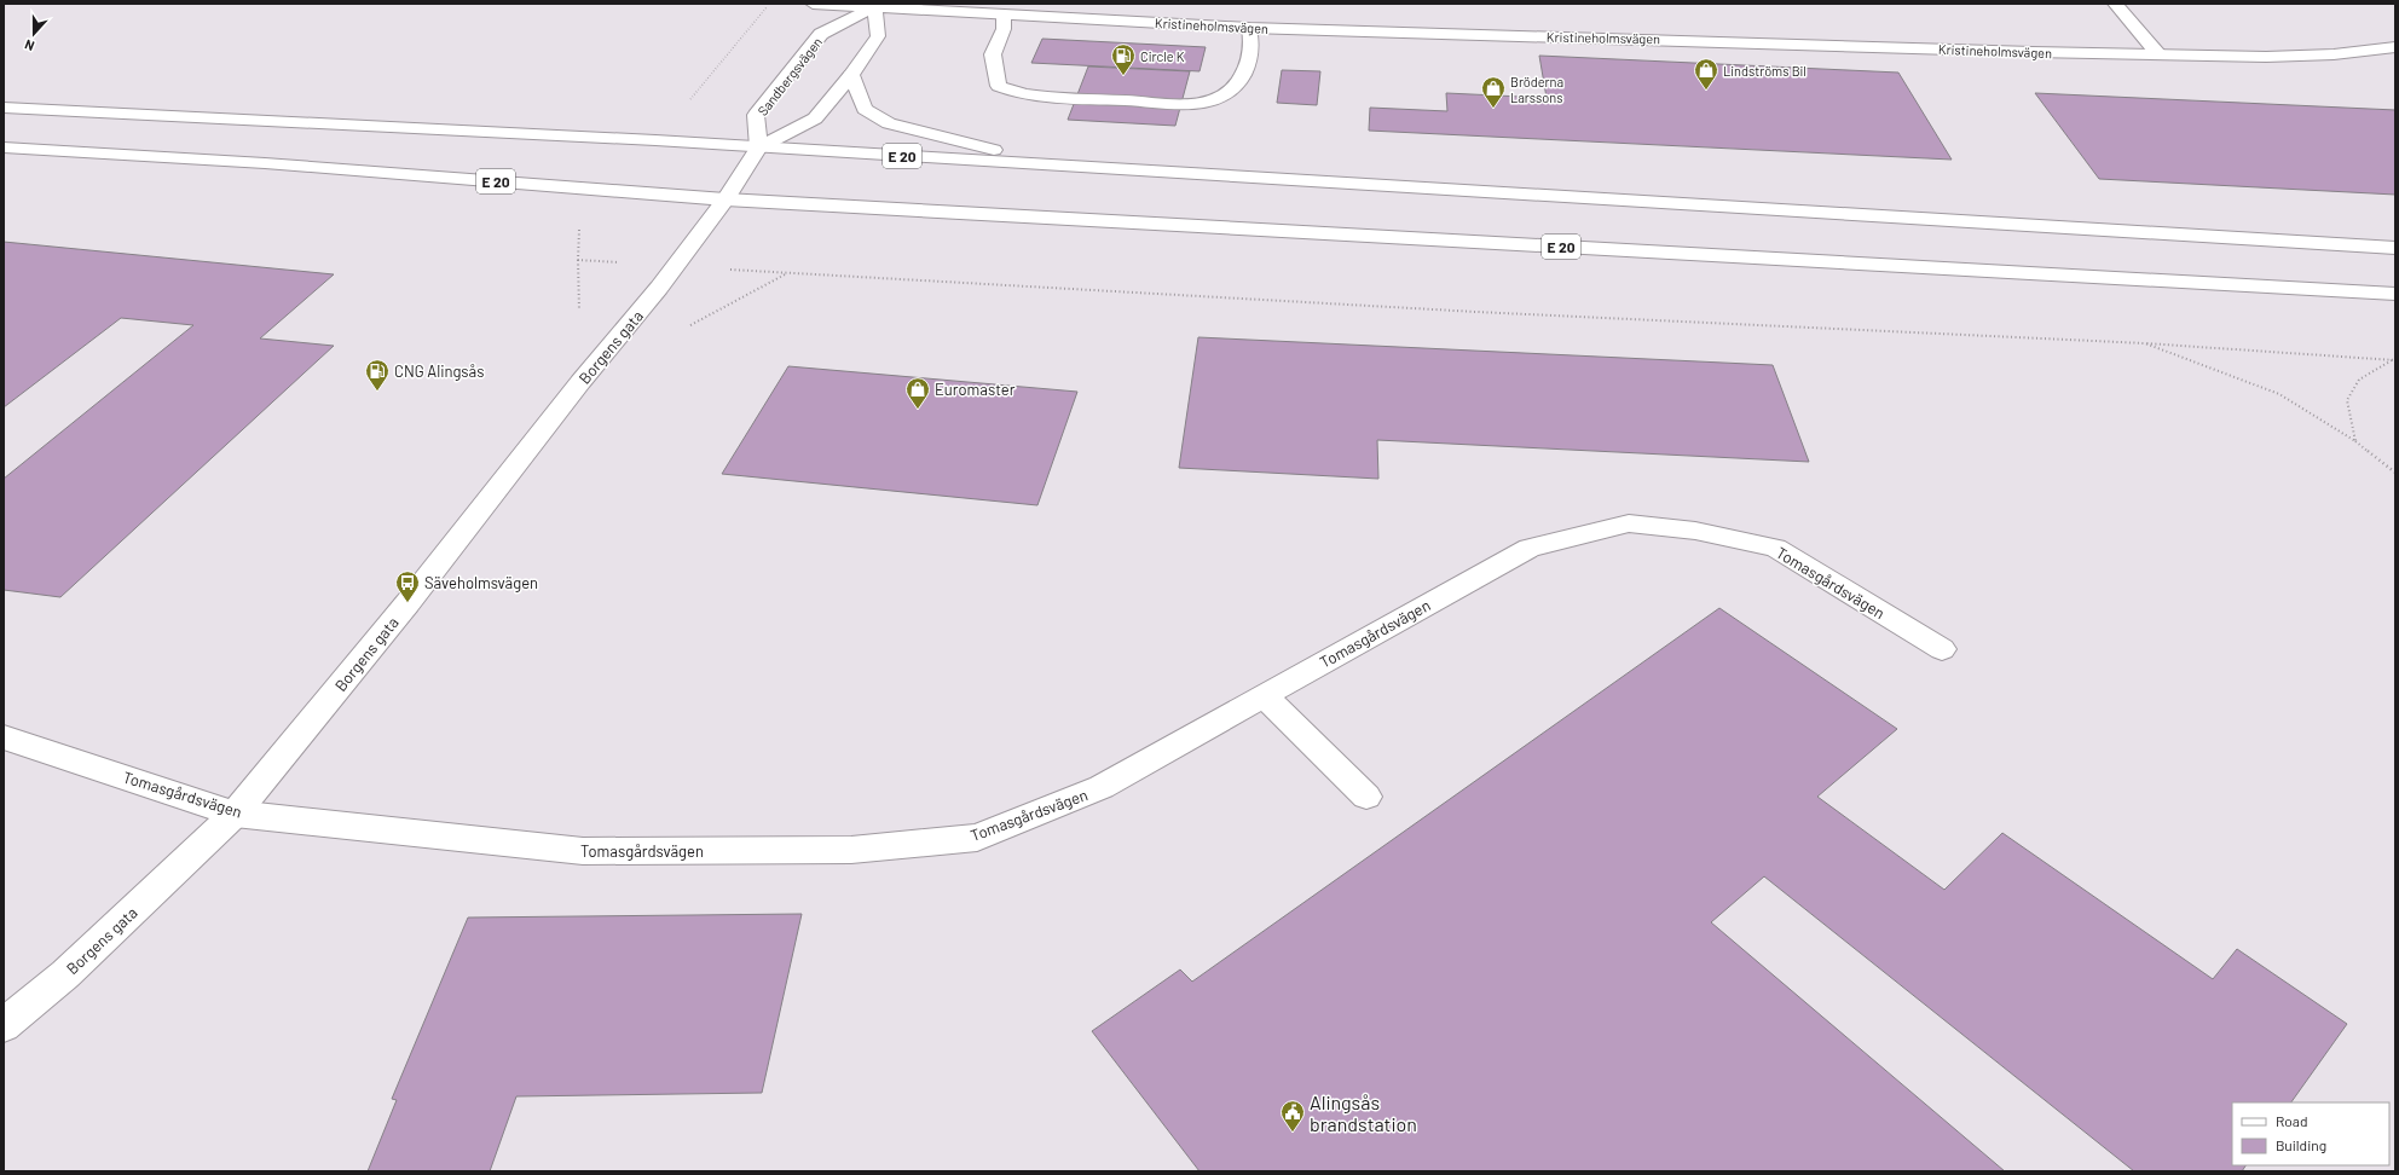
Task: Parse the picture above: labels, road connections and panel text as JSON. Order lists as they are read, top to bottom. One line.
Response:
{"streets":{"main road":["Kristineholmsvägen","Sandbergsvägen","E 20","Borgens gata","Tomasgårdsvägen"]},"crossings":[["Kristineholmsvägen","Sandbergsvägen"],["Sandbergsvägen","E 20"],["E 20","Borgens gata"],["Borgens gata","Tomasgårdsvägen"]],"places":{"fuel station":["Circle K","CNG Alingsås"],"shop":["Lindströms Bil","Bröderna Larssons","Euromaster"],"bus stop":["Säveholmsvägen"],"public building":["Alingsås brandstation"]},"legend":["Road","Building"],"north":"bottom"}
